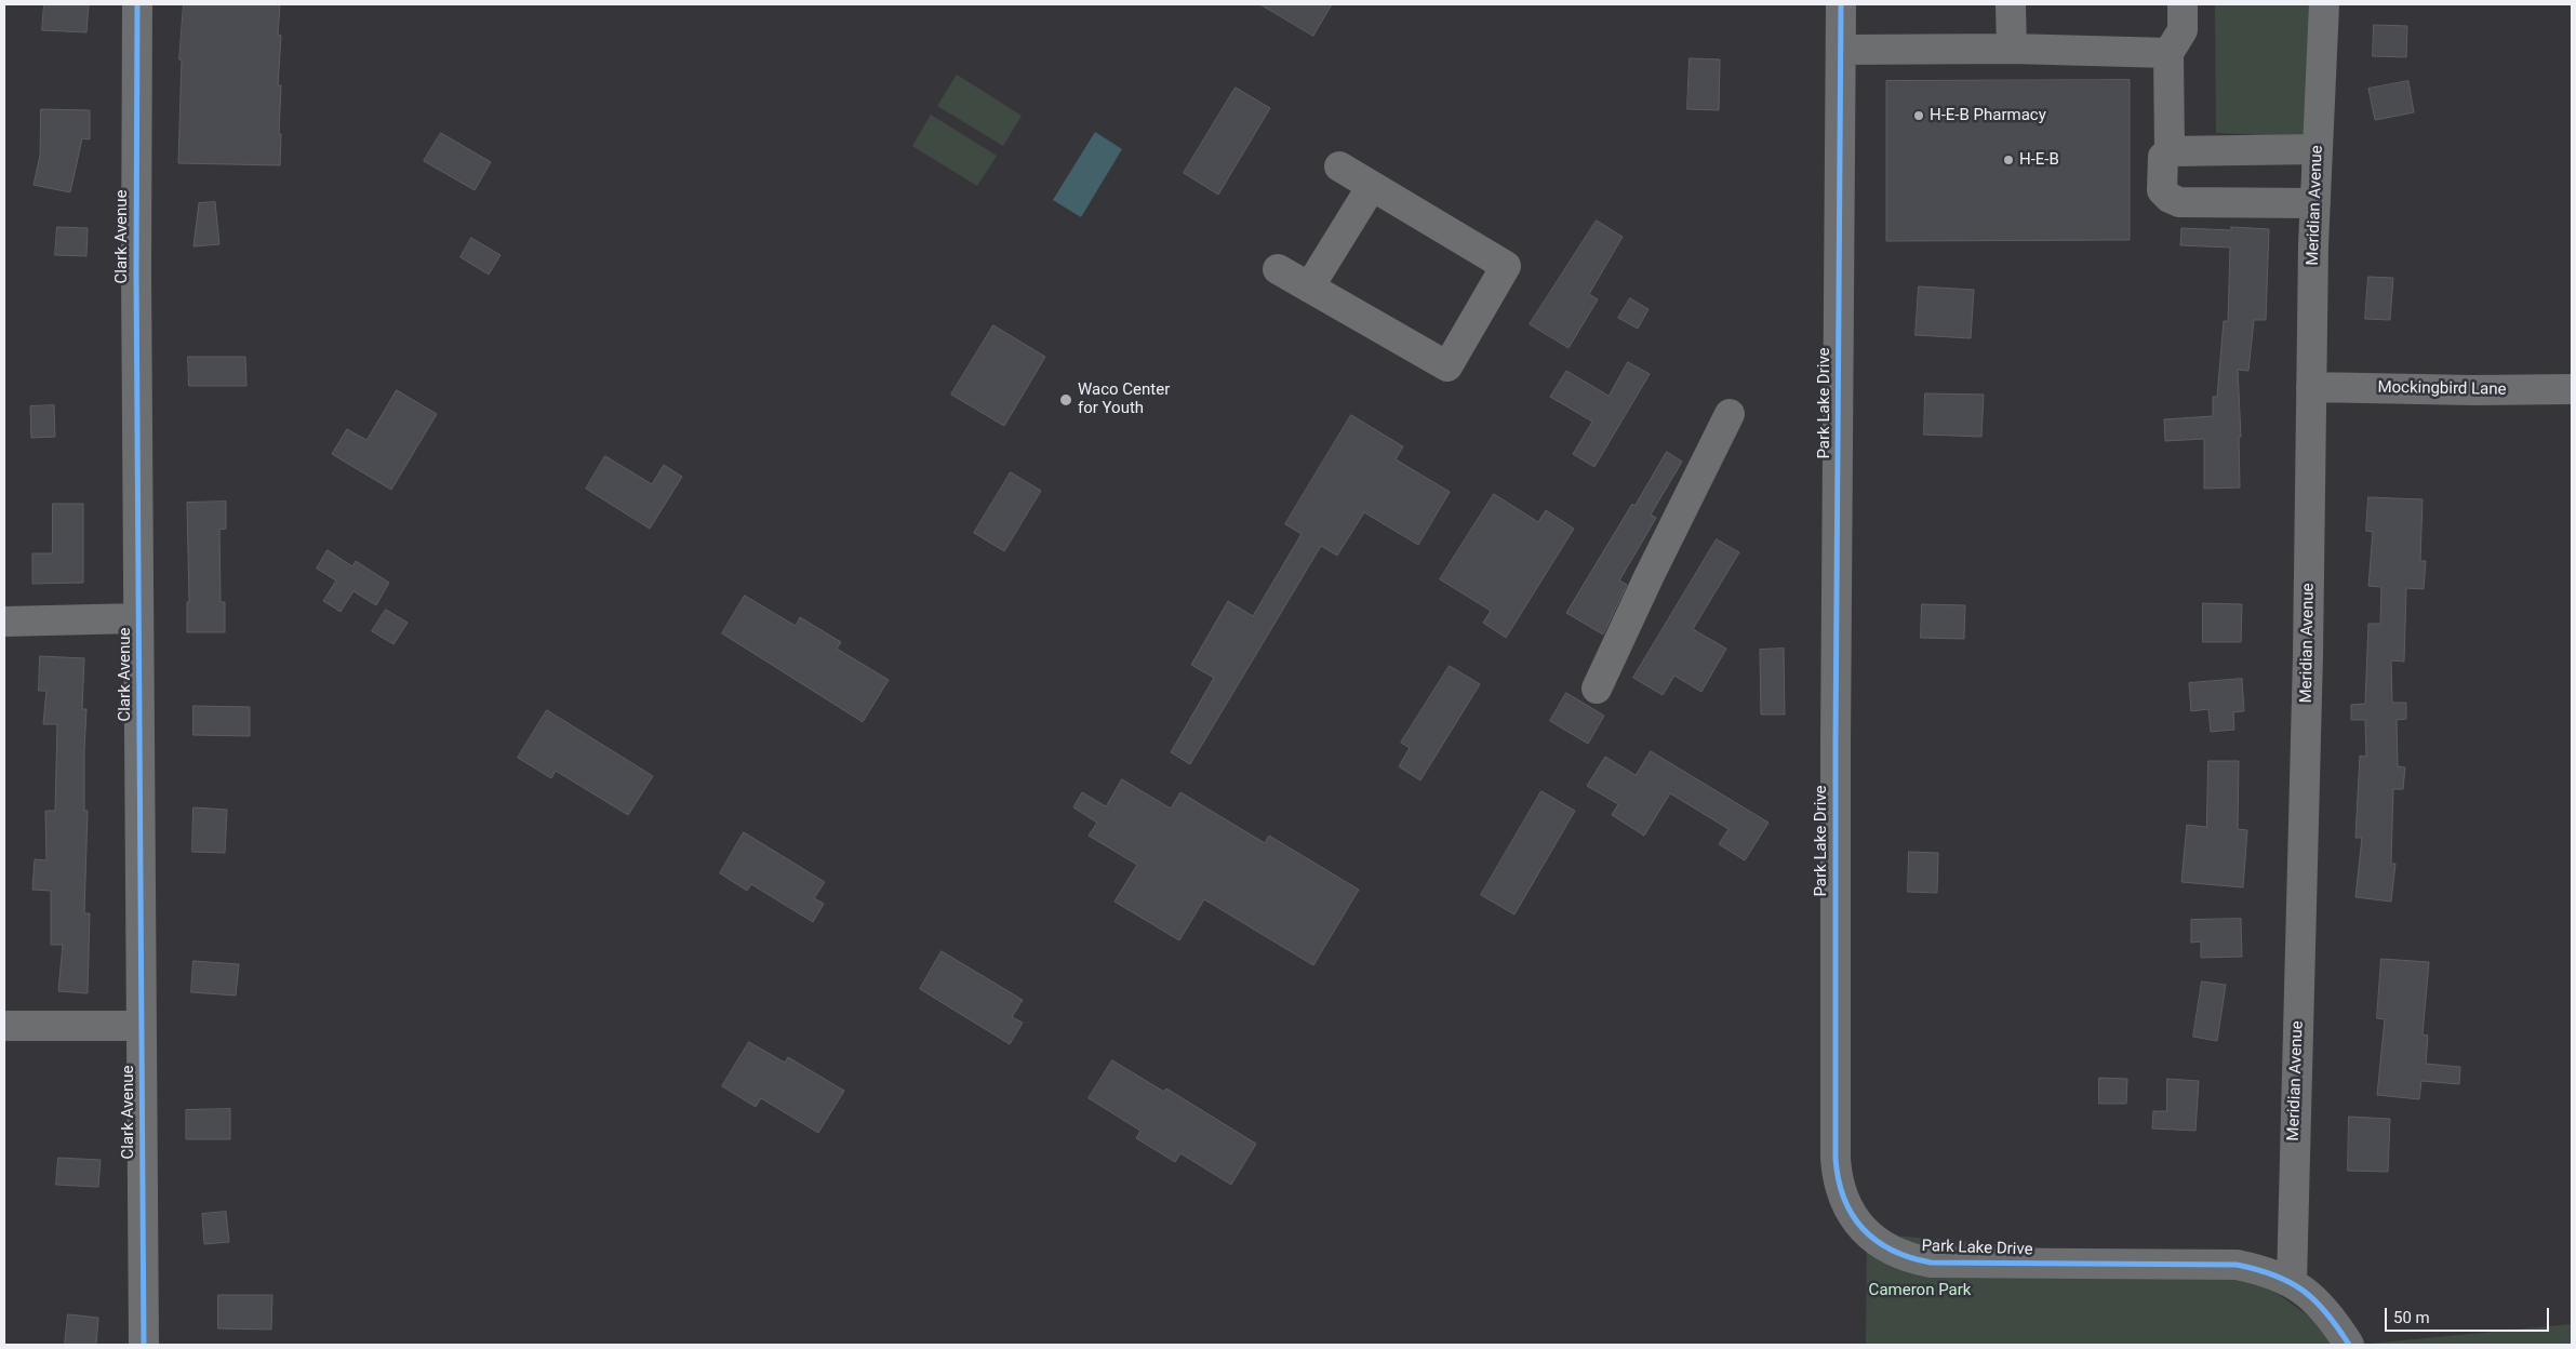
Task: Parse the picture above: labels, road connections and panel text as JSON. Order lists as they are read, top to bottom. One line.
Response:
{"streets":{"street":["Meridian Avenue","Clark Avenue","Mockingbird Lane","Park Lake Drive"]},"crossings":[["Meridian Avenue","Mockingbird Lane"],["Meridian Avenue","Park Lake Drive"]],"parks":["Cameron Park"],"places":["H-E-B Pharmacy","H-E-B","Waco Center for Youth"],"scale_bar":"50 m"}
